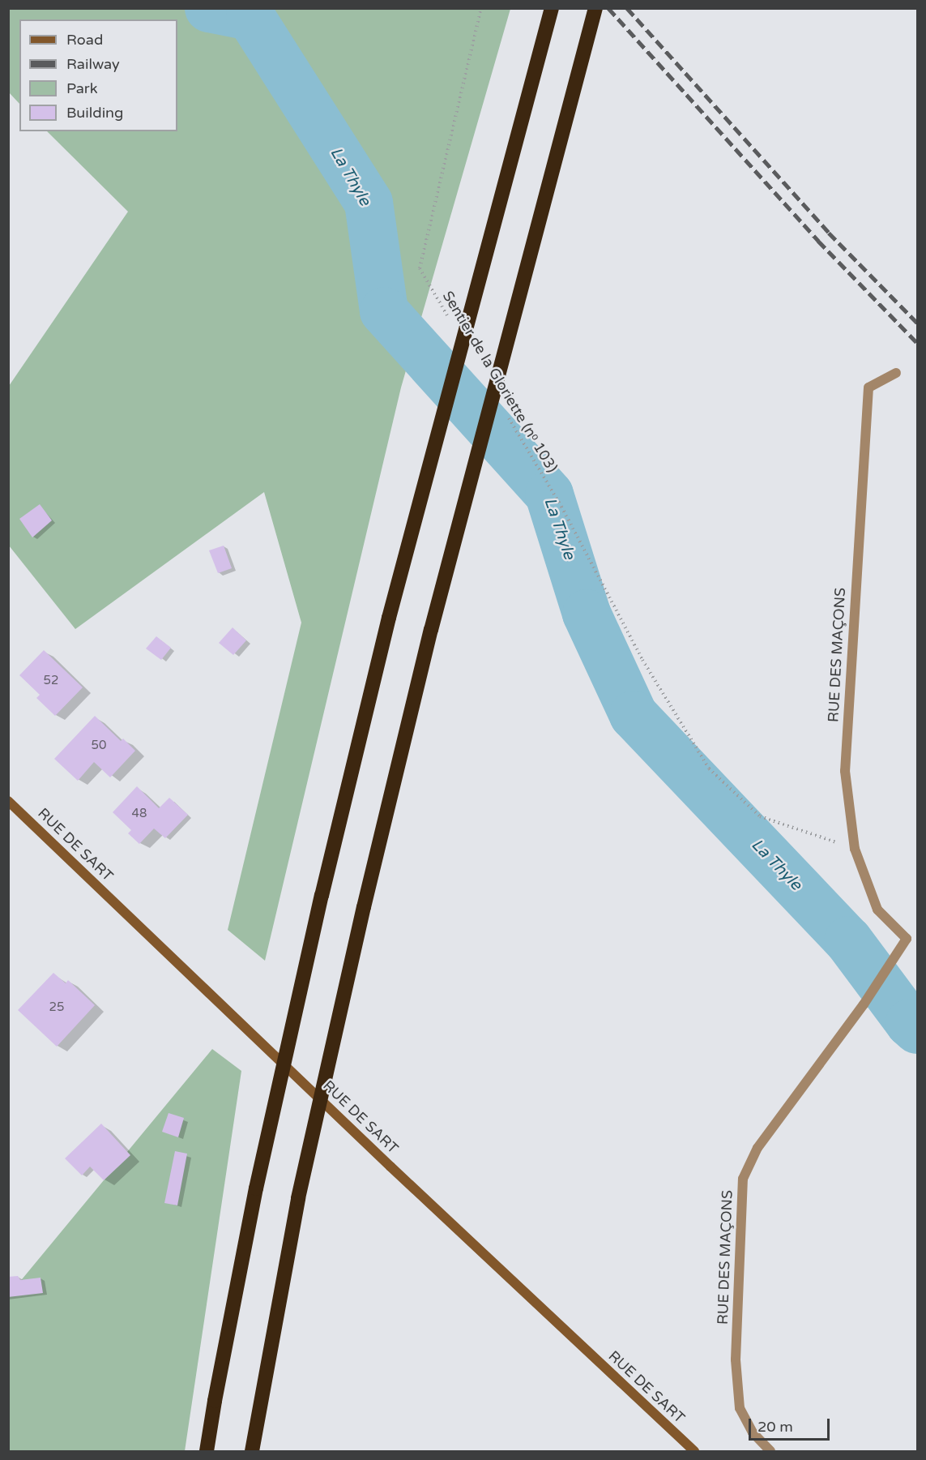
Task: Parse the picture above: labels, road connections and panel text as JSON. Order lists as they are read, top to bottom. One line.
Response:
{"streets":{"street":["RUE DES MAÇONS","RUE DE SART"],"path":["Sentier de la Gloriette (nᵒ 103)"]},"crossings":[["Sentier de la Gloriette (nᵒ 103)","RUE DES MAÇONS"]],"water":["La Thyle"],"house_numbers":["52","50","48","25"],"legend":["Road","Railway","Park","Building"],"scale_bar":"20 m"}
